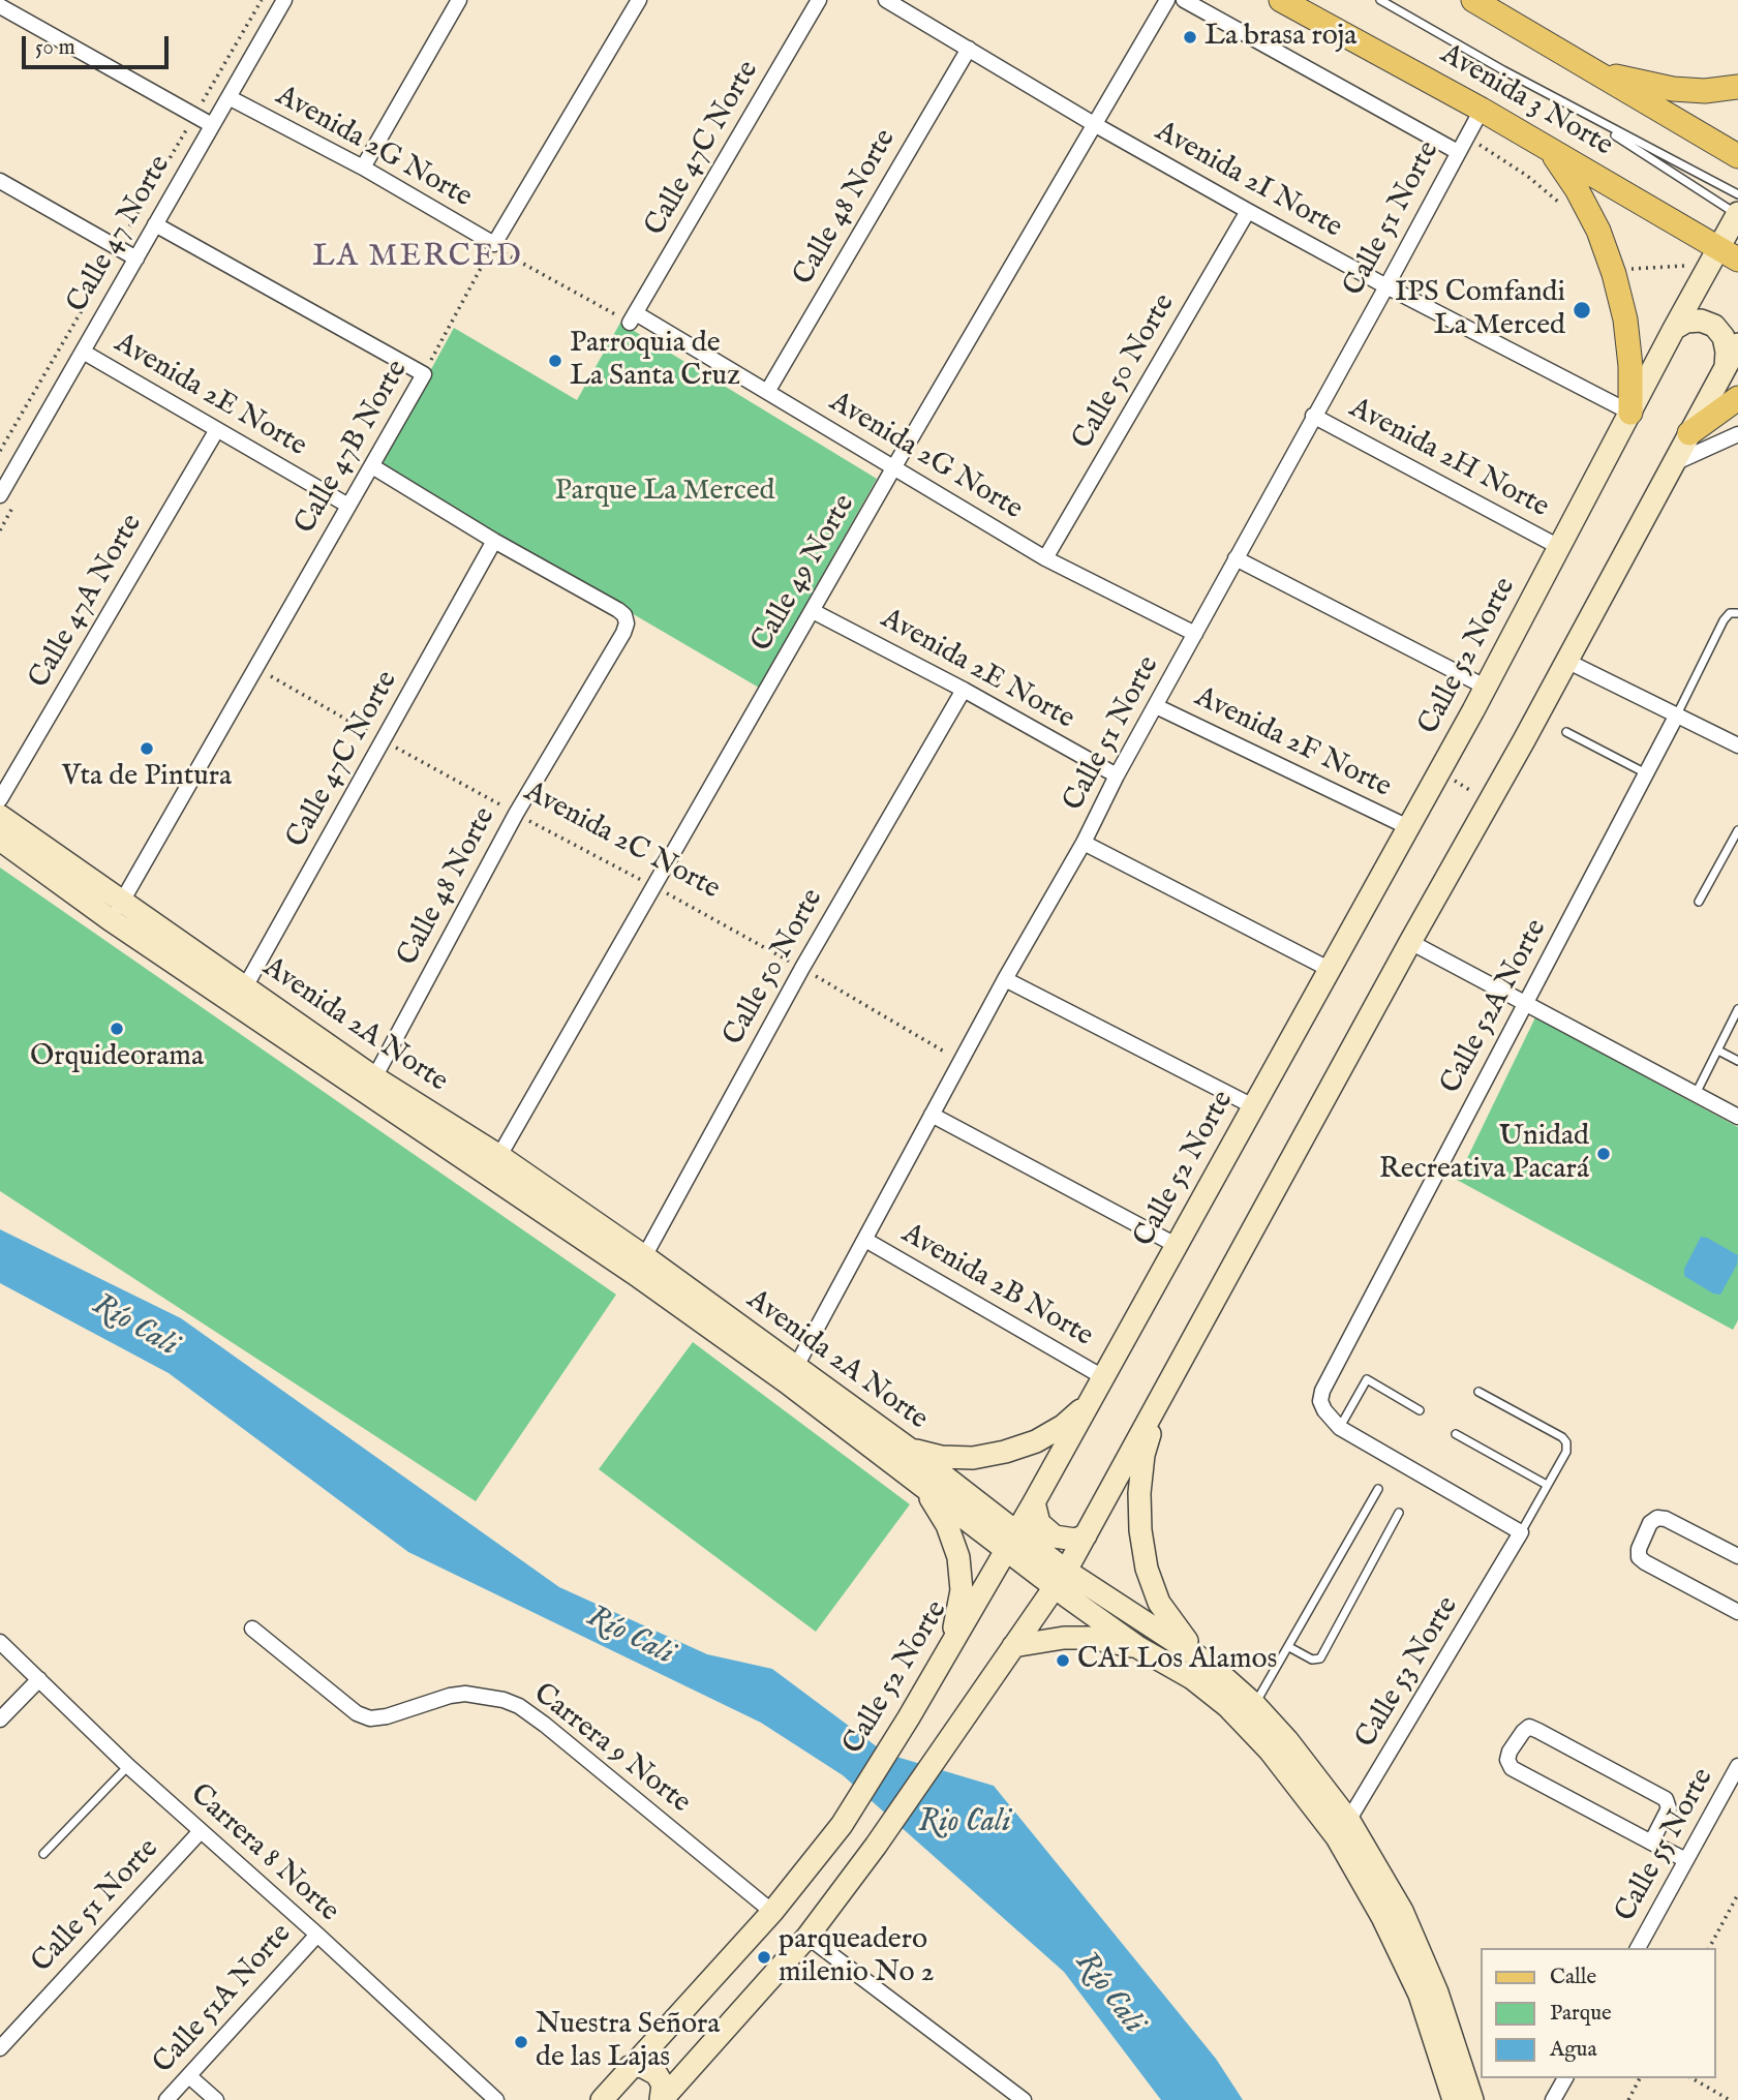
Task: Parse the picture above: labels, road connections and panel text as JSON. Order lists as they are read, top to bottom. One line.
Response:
{"streets":{"main road":["Avenida 3 Norte","Calle 52 Norte","Avenida 2A Norte"],"street":["Avenida 2G Norte","Calle 47C Norte","Avenida 2I Norte","Calle 48 Norte","Calle 51 Norte","Calle 47 Norte","Calle 50 Norte","Avenida 2E Norte","Calle 47B Norte","Avenida 2H Norte","Calle 49 Norte","Calle 47A Norte","Avenida 2F Norte","Calle 52A Norte","Avenida 2B Norte","Calle 53 Norte","Carrera 9 Norte","Calle 55 Norte","Carrera 8 Norte","Calle 51A Norte"],"path":["Avenida 2C Norte"]},"crossings":[["Avenida 3 Norte","Calle 51 Norte"],["Avenida 3 Norte","Calle 52 Norte"],["Avenida 2G Norte","Calle 47C Norte"],["Avenida 2G Norte","Calle 48 Norte"],["Avenida 2G Norte","Calle 51 Norte"],["Avenida 2G Norte","Calle 47 Norte"],["Avenida 2G Norte","Calle 50 Norte"],["Avenida 2G Norte","Calle 47B Norte"],["Avenida 2G Norte","Calle 49 Norte"],["Calle 47C Norte","Calle 48 Norte"],["Calle 47C Norte","Avenida 2C Norte"],["Calle 47C Norte","Avenida 2A Norte"],["Avenida 2I Norte","Calle 48 Norte"],["Avenida 2I Norte","Calle 51 Norte"],["Avenida 2I Norte","Calle 50 Norte"],["Avenida 2I Norte","Calle 49 Norte"],["Avenida 2I Norte","Calle 52 Norte"],["Calle 48 Norte","Avenida 2C Norte"],["Calle 48 Norte","Avenida 2A Norte"],["Calle 51 Norte","Avenida 2E Norte"],["Calle 51 Norte","Avenida 2H Norte"],["Calle 51 Norte","Avenida 2F Norte"],["Calle 51 Norte","Avenida 2C Norte"],["Calle 51 Norte","Avenida 2A Norte"],["Calle 51 Norte","Avenida 2B Norte"],["Calle 51 Norte","Carrera 8 Norte"],["Calle 47 Norte","Avenida 2E Norte"],["Calle 50 Norte","Avenida 2E Norte"],["Calle 50 Norte","Avenida 2C Norte"],["Calle 50 Norte","Avenida 2A Norte"],["Avenida 2E Norte","Calle 47B Norte"],["Avenida 2E Norte","Calle 49 Norte"],["Avenida 2E Norte","Calle 47A Norte"],["Calle 47B Norte","Avenida 2C Norte"],["Calle 47B Norte","Avenida 2A Norte"],["Avenida 2H Norte","Calle 52 Norte"],["Calle 49 Norte","Avenida 2C Norte"],["Calle 49 Norte","Avenida 2A Norte"],["Calle 52 Norte","Avenida 2F Norte"],["Calle 52 Norte","Avenida 2A Norte"],["Calle 52 Norte","Avenida 2B Norte"],["Calle 52 Norte","Carrera 9 Norte"],["Avenida 2A Norte","Calle 53 Norte"],["Carrera 8 Norte","Calle 51A Norte"]],"districts":["LA MERCED"],"water":["Río Cali","Rio Cali"],"parks":["Parque La Merced"],"places":["La brasa roja","IPS Comfandi La Merced","Parroquia de La Santa Cruz","Vta de Pintura","Orquideorama","Unidad Recreativa Pacará","CAI Los Alamos","parqueadero milenio No 2","Nuestra Señora de las Lajas"],"legend":["Calle","Parque","Agua"],"scale_bar":"50 m"}
